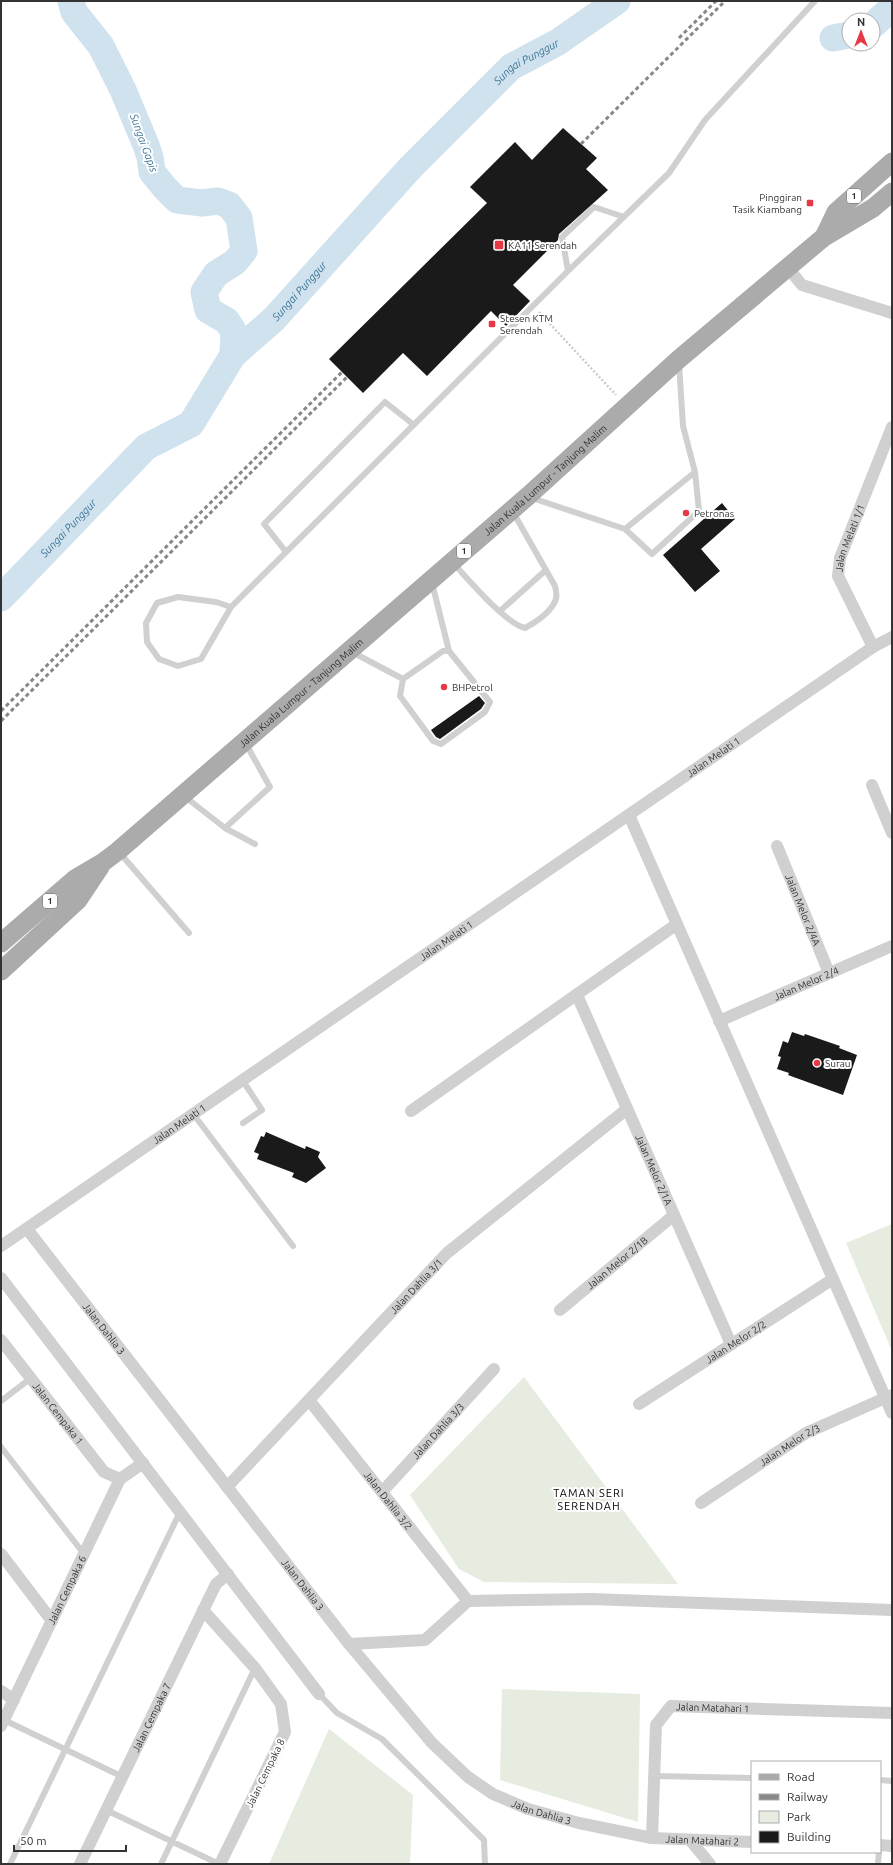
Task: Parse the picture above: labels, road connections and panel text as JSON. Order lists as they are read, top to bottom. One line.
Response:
{"streets":{"main road":["1","Jalan Kuala Lumpur - Tanjung Malim"],"street":["Jalan Melati 1/1","Jalan Melati 1","Jalan Melor 2/4A","Jalan Melor 2/4","Jalan Melor 2/1A","Jalan Melor 2/1B","Jalan Dahlia 3/1","Jalan Dahlia 3","Jalan Melor 2/2","Jalan Cempaka 1","Jalan Dahlia 3/3","Jalan Melor 2/3","Jalan Dahlia 3/2","Jalan Cempaka 6","Jalan Matahari 1","Jalan Cempaka 7","Jalan Cempaka 8","Jalan Matahari 2"]},"crossings":[["Jalan Melati 1/1","Jalan Melati 1"],["Jalan Melati 1","Jalan Dahlia 3"],["Jalan Melor 2/4A","Jalan Melor 2/4"],["Jalan Melor 2/1A","Jalan Melor 2/1B"],["Jalan Melor 2/1A","Jalan Dahlia 3/1"],["Jalan Melor 2/1A","Jalan Melor 2/2"],["Jalan Dahlia 3/1","Jalan Dahlia 3"],["Jalan Dahlia 3/1","Jalan Dahlia 3/2"],["Jalan Dahlia 3","Jalan Matahari 1"],["Jalan Dahlia 3","Jalan Matahari 2"],["Jalan Cempaka 1","Jalan Cempaka 6"],["Jalan Dahlia 3/3","Jalan Dahlia 3/2"],["Jalan Matahari 1","Jalan Matahari 2"],["Jalan Cempaka 7","Jalan Cempaka 8"]],"districts":["TAMAN SERI SERENDAH"],"water":["Sungai Punggur","Sungai Gapis"],"places":{"transit":["Pinggiran Tasik Kiambang","KA11 Serendah","Stesen KTM Serendah"],"other":["Petronas","BHPetrol","Surau"]},"legend":["Road","Railway","Park","Building"],"scale_bar":"50 m","north":"top"}
